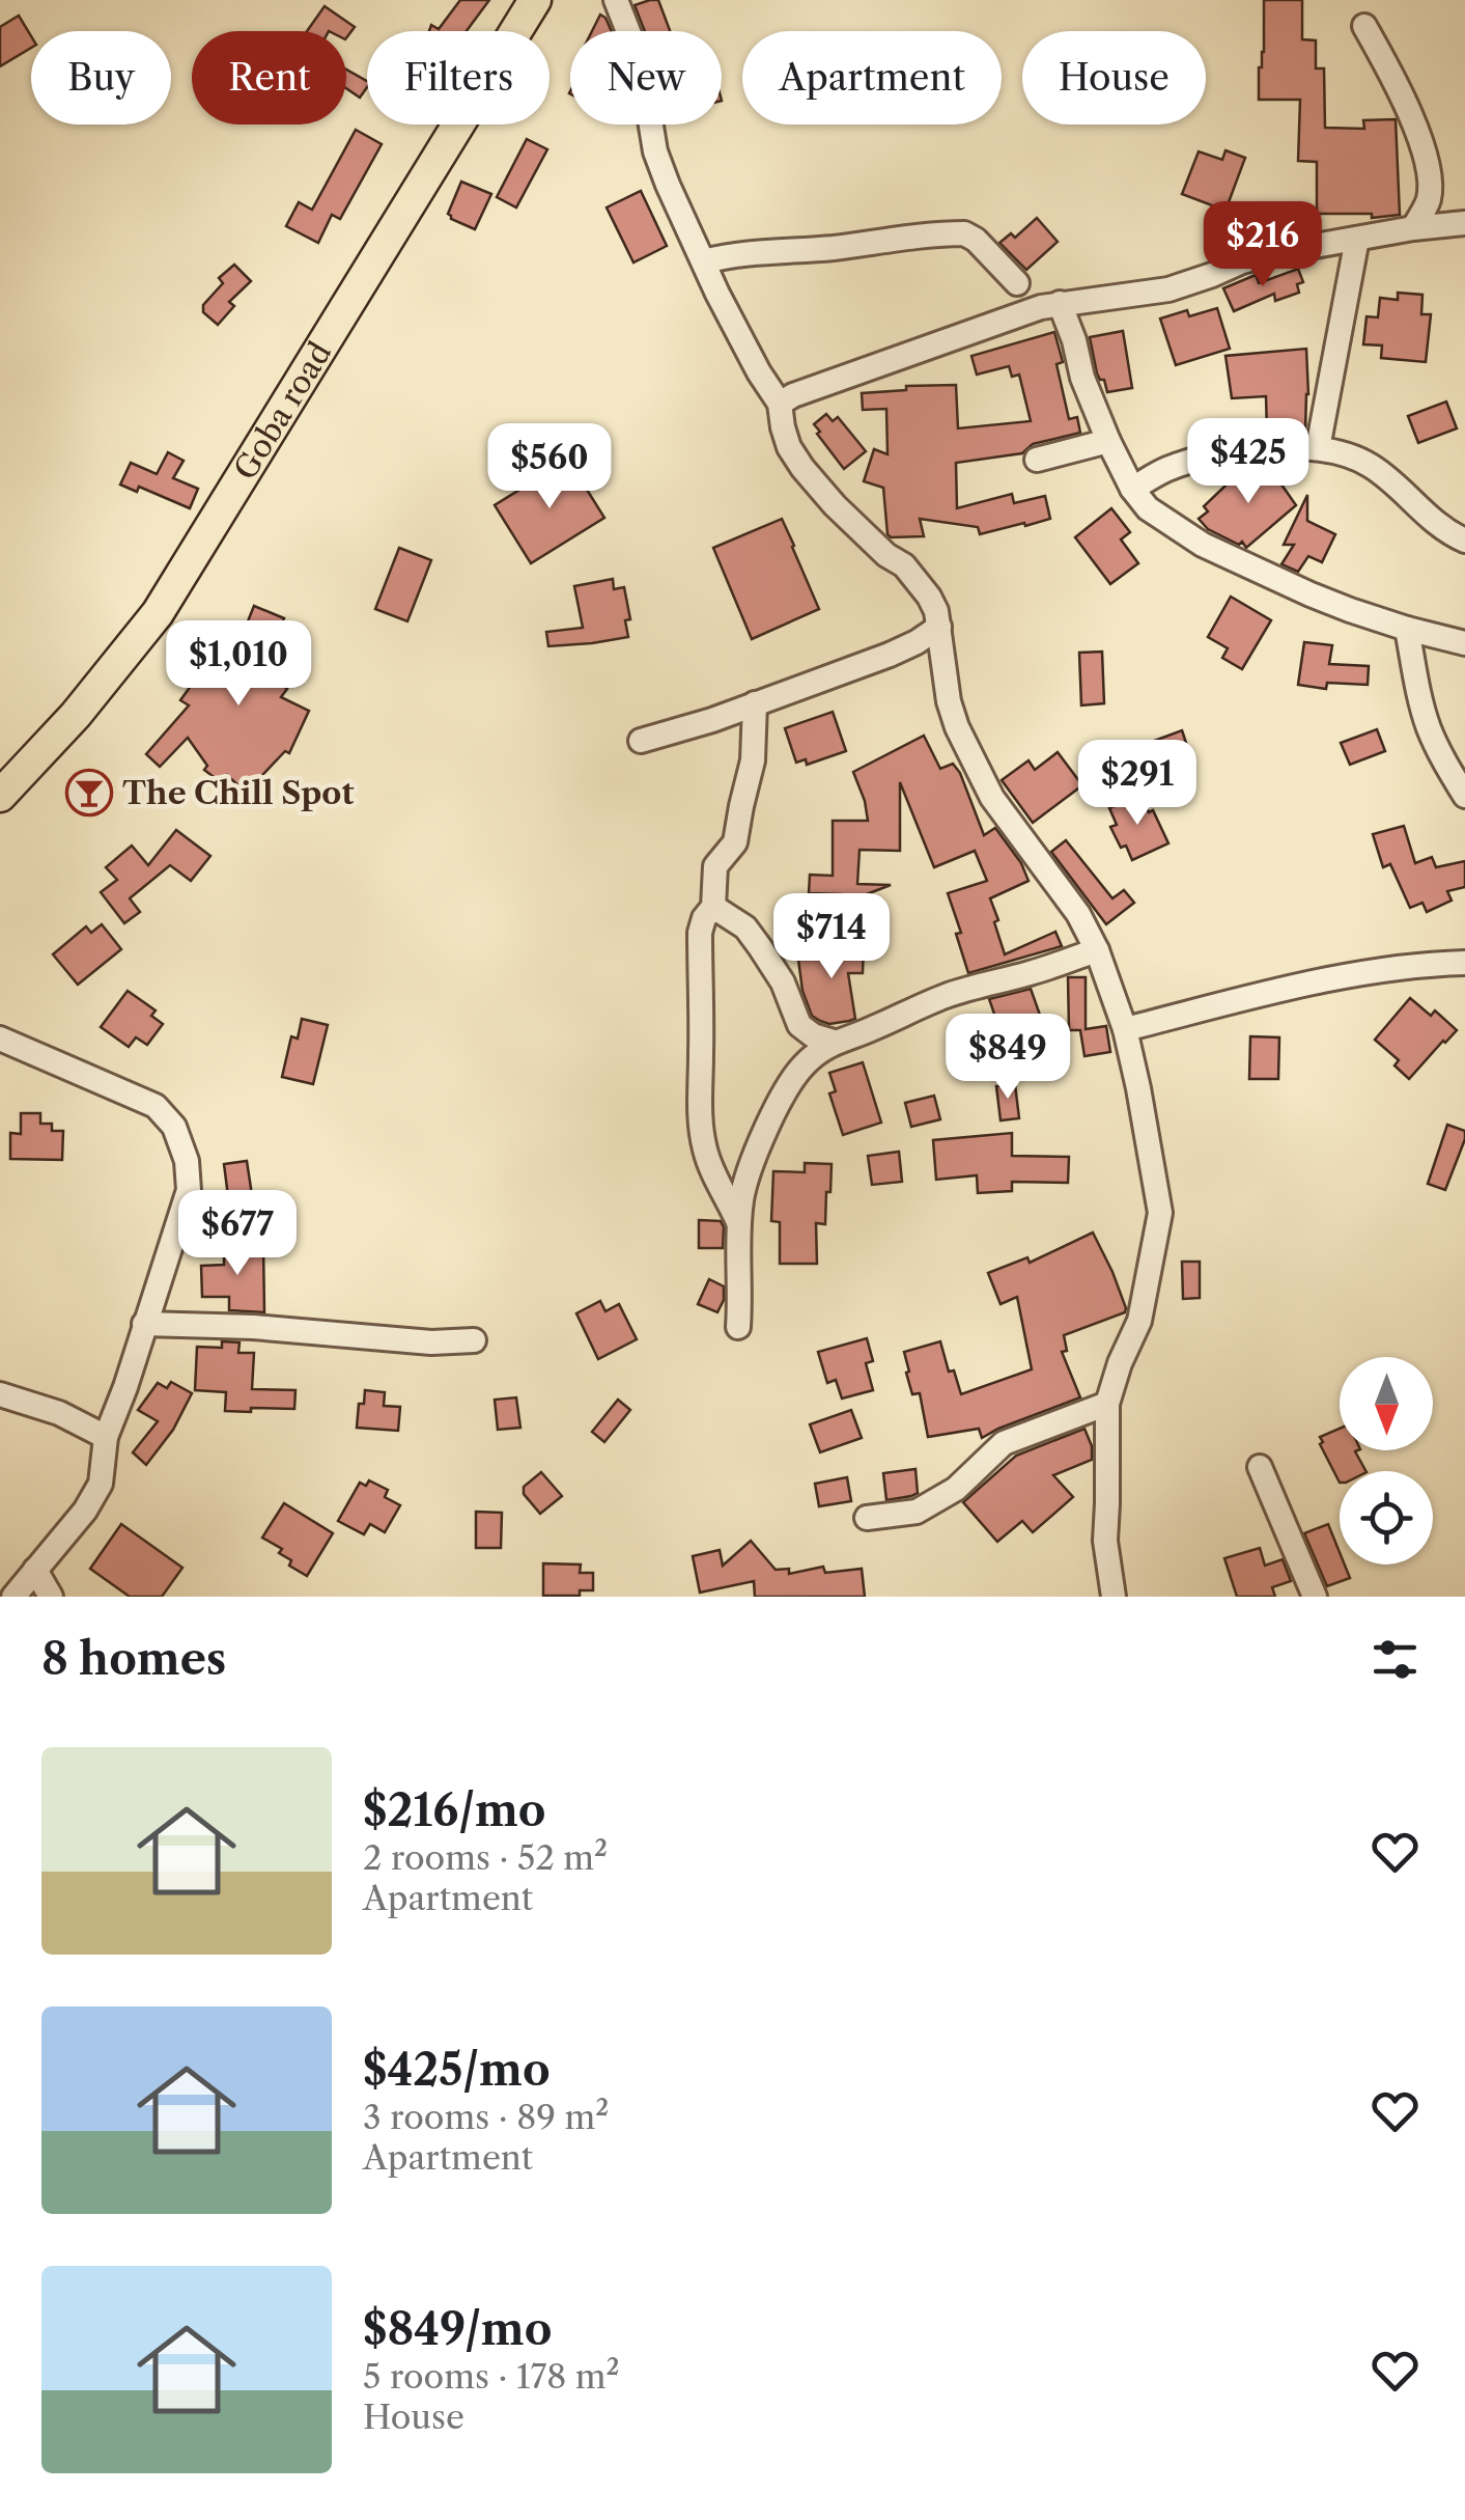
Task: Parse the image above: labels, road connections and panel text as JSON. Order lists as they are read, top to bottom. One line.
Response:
{"streets":{"main road":["Goba road"]},"places":{"bar":["The Chill Spot"]},"north":"bottom","page":{"chip":["Buy","Rent","Filters","New","Apartment","House"],"price":["$216","$425","$560","$1,010","$291","$714","$849","$677"],"heading":"8 homes","list":[{"name":"$216/mo","note":"2 rooms · 52 m² · Apartment"},{"name":"$425/mo","note":"3 rooms · 89 m² · Apartment"},{"name":"$849/mo","note":"5 rooms · 178 m² · House"}]}}
